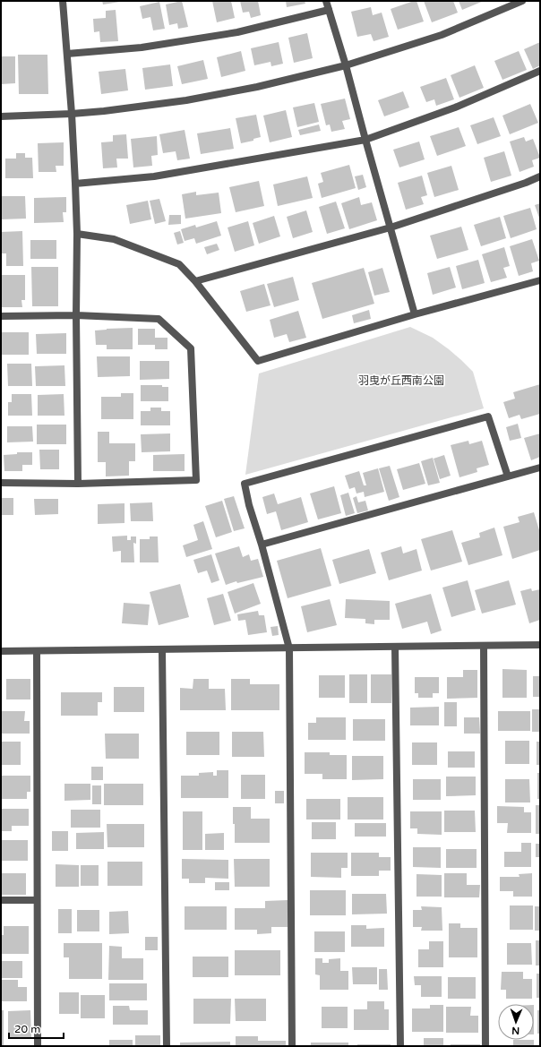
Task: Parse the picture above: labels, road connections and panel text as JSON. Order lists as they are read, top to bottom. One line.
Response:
{"parks":["羽曳が丘西南公園"],"scale_bar":"20 m","north":"bottom"}
